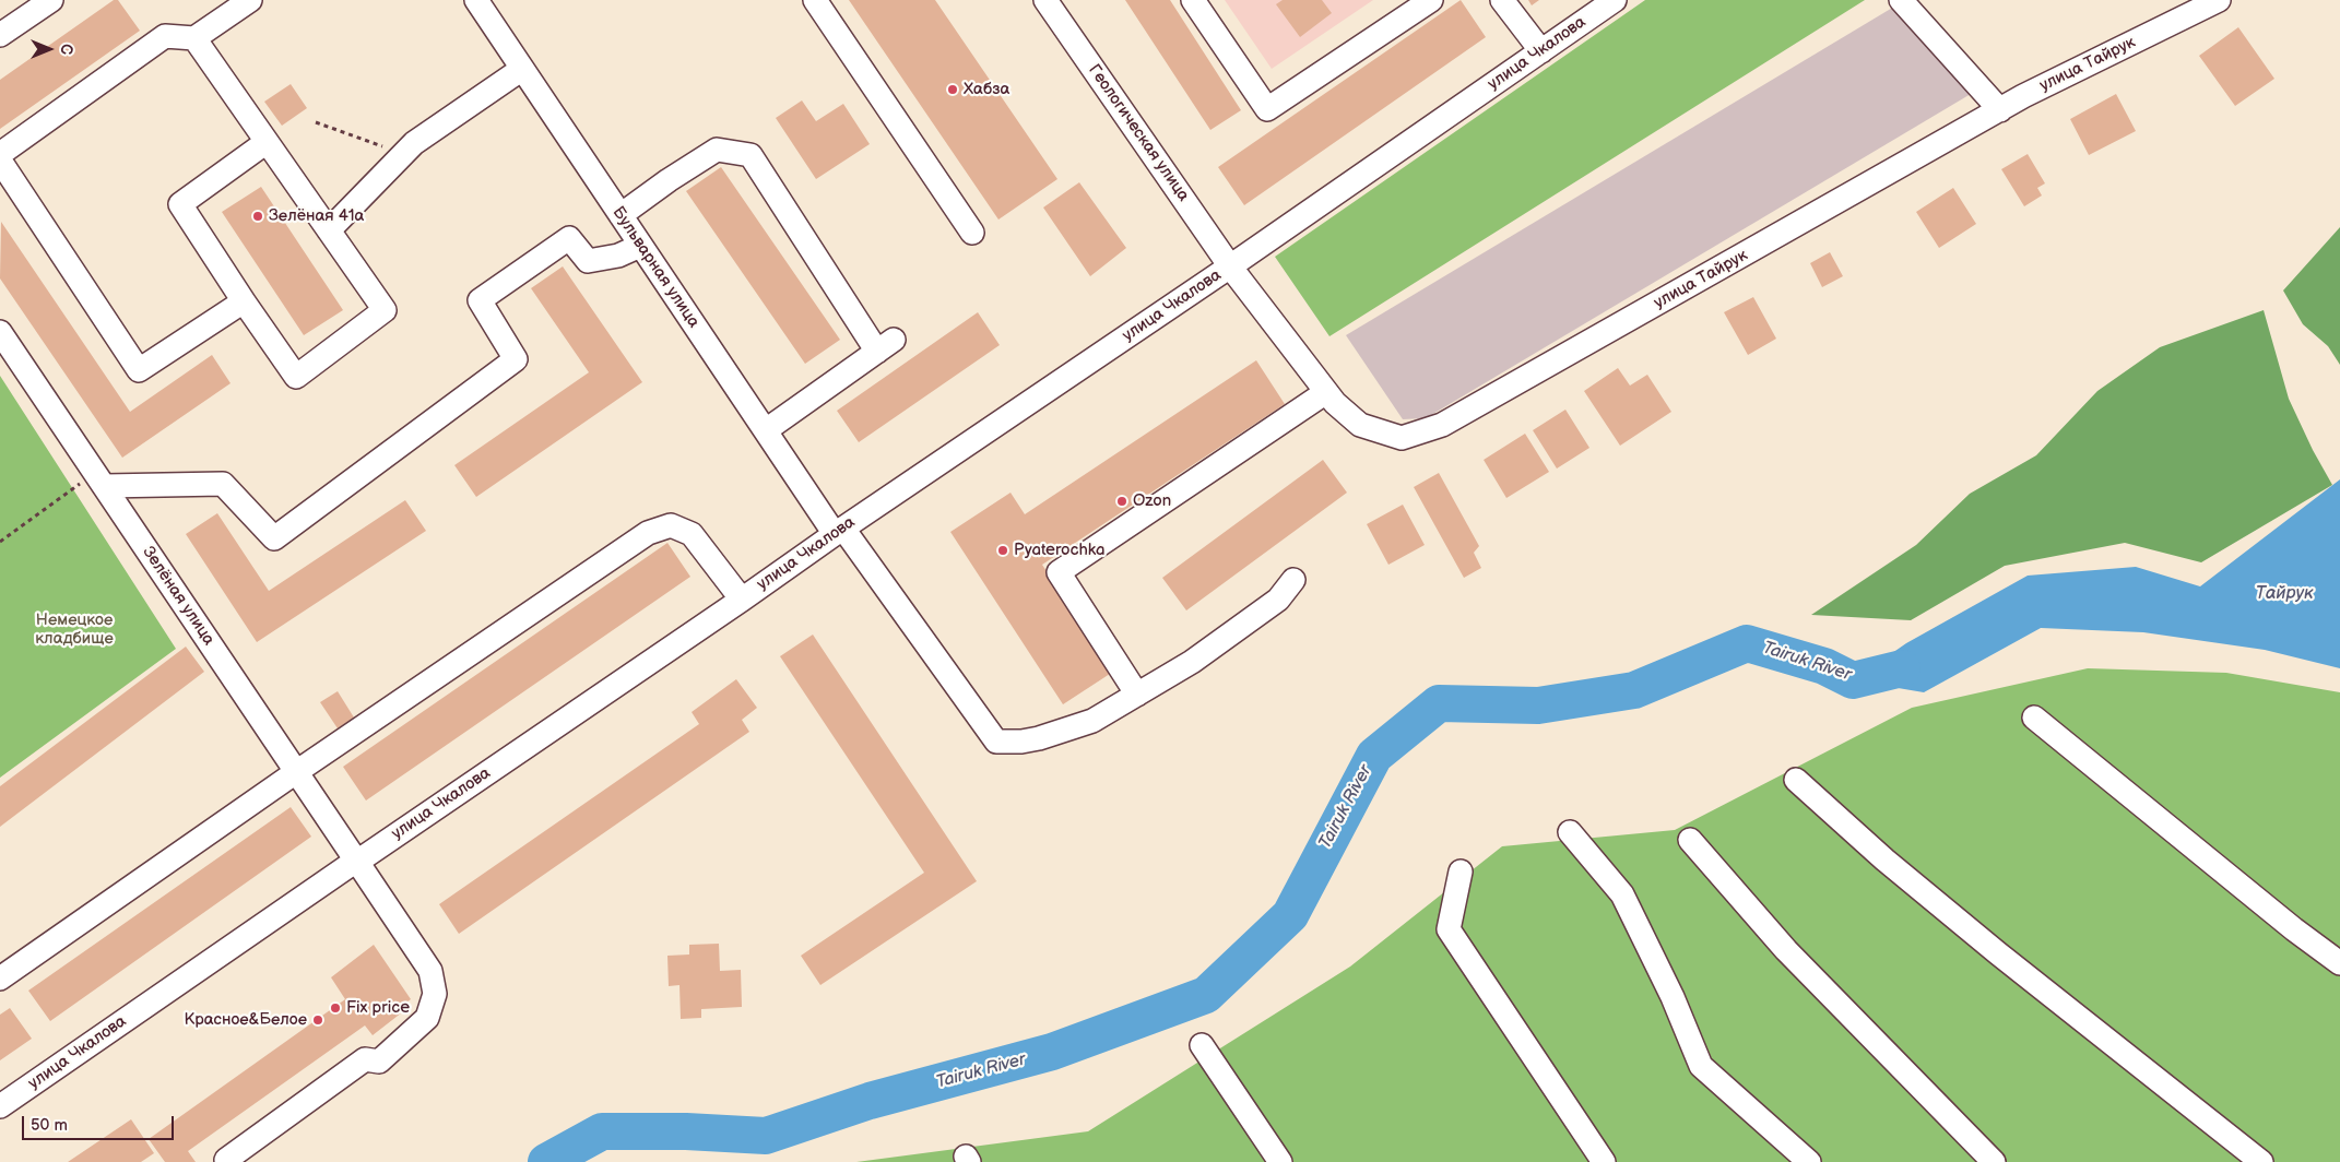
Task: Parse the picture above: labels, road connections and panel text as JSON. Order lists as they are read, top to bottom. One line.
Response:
{"streets":{"street":["улица Чкалова","улица Тайрук","Геологическая улица","Бульварная улица","Зелёная улица"]},"crossings":[["улица Чкалова","улица Тайрук"],["улица Чкалова","Геологическая улица"],["улица Чкалова","Бульварная улица"],["улица Чкалова","Зелёная улица"],["улица Тайрук","Геологическая улица"]],"water":["Тайрук","Tairuk River"],"parks":["Немецкое кладбище"],"places":["Хабза","Зелёная 41а","Ozon","Pyaterochka","Fix price","Красное&Белое"],"scale_bar":"50 m","north":"right"}
